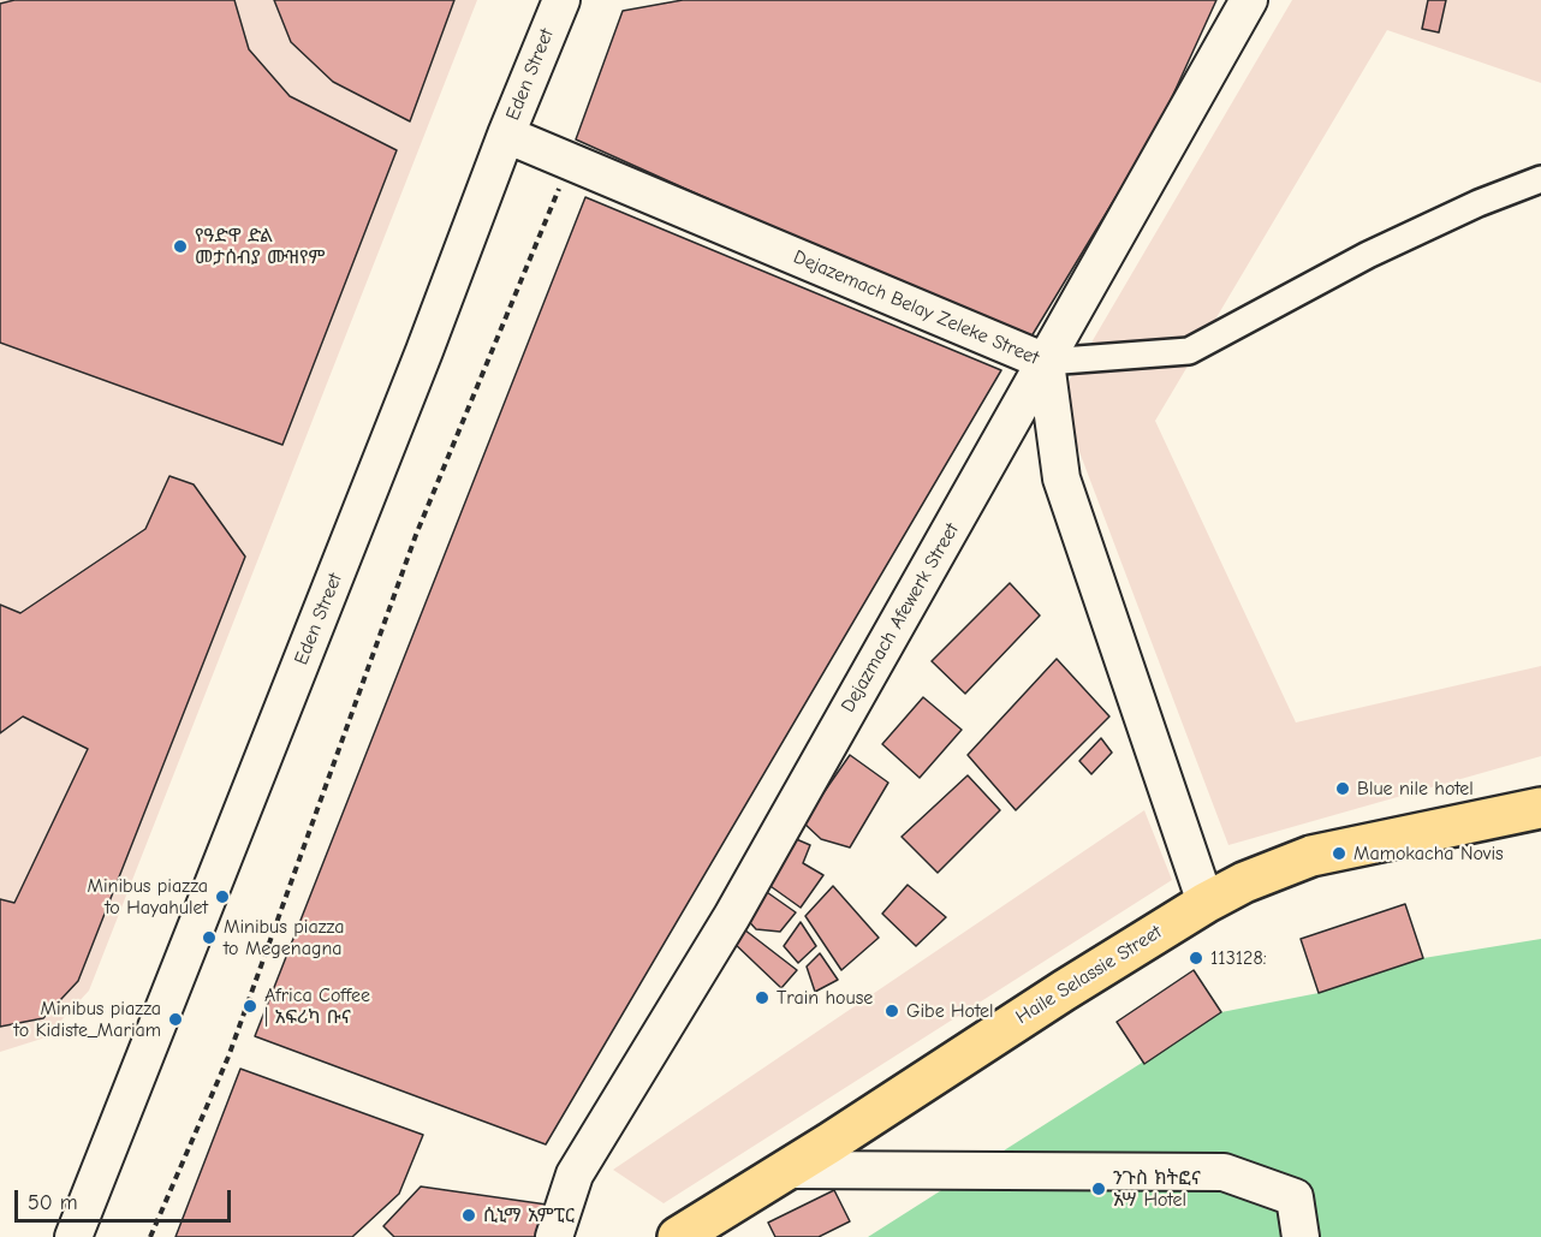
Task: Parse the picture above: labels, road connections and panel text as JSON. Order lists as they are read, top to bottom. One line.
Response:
{"streets":{"main road":["Haile Selassie Street"],"street":["Eden Street","Dejazemach Belay Zeleke Street","Dejazmach Afewerk Street"]},"crossings":[["Eden Street","Dejazemach Belay Zeleke Street"],["Dejazemach Belay Zeleke Street","Dejazmach Afewerk Street"],["Dejazemach Belay Zeleke Street","Haile Selassie Street"]],"places":["የዓድዋ ድል መታሰብያ ሙዝየም","Blue nile hotel","Mamokacha Novis","Minibus piazza to Hayahulet","Minibus piazza to Megenagna","113128:","Train house","Africa Coffee | አፍሪካ ቡና","Gibe Hotel","Minibus piazza to Kidiste_Mariam","ንጉስ ክትፎና አሣ Hotel","ሲኒማ አምፒር"],"scale_bar":"50 m"}
